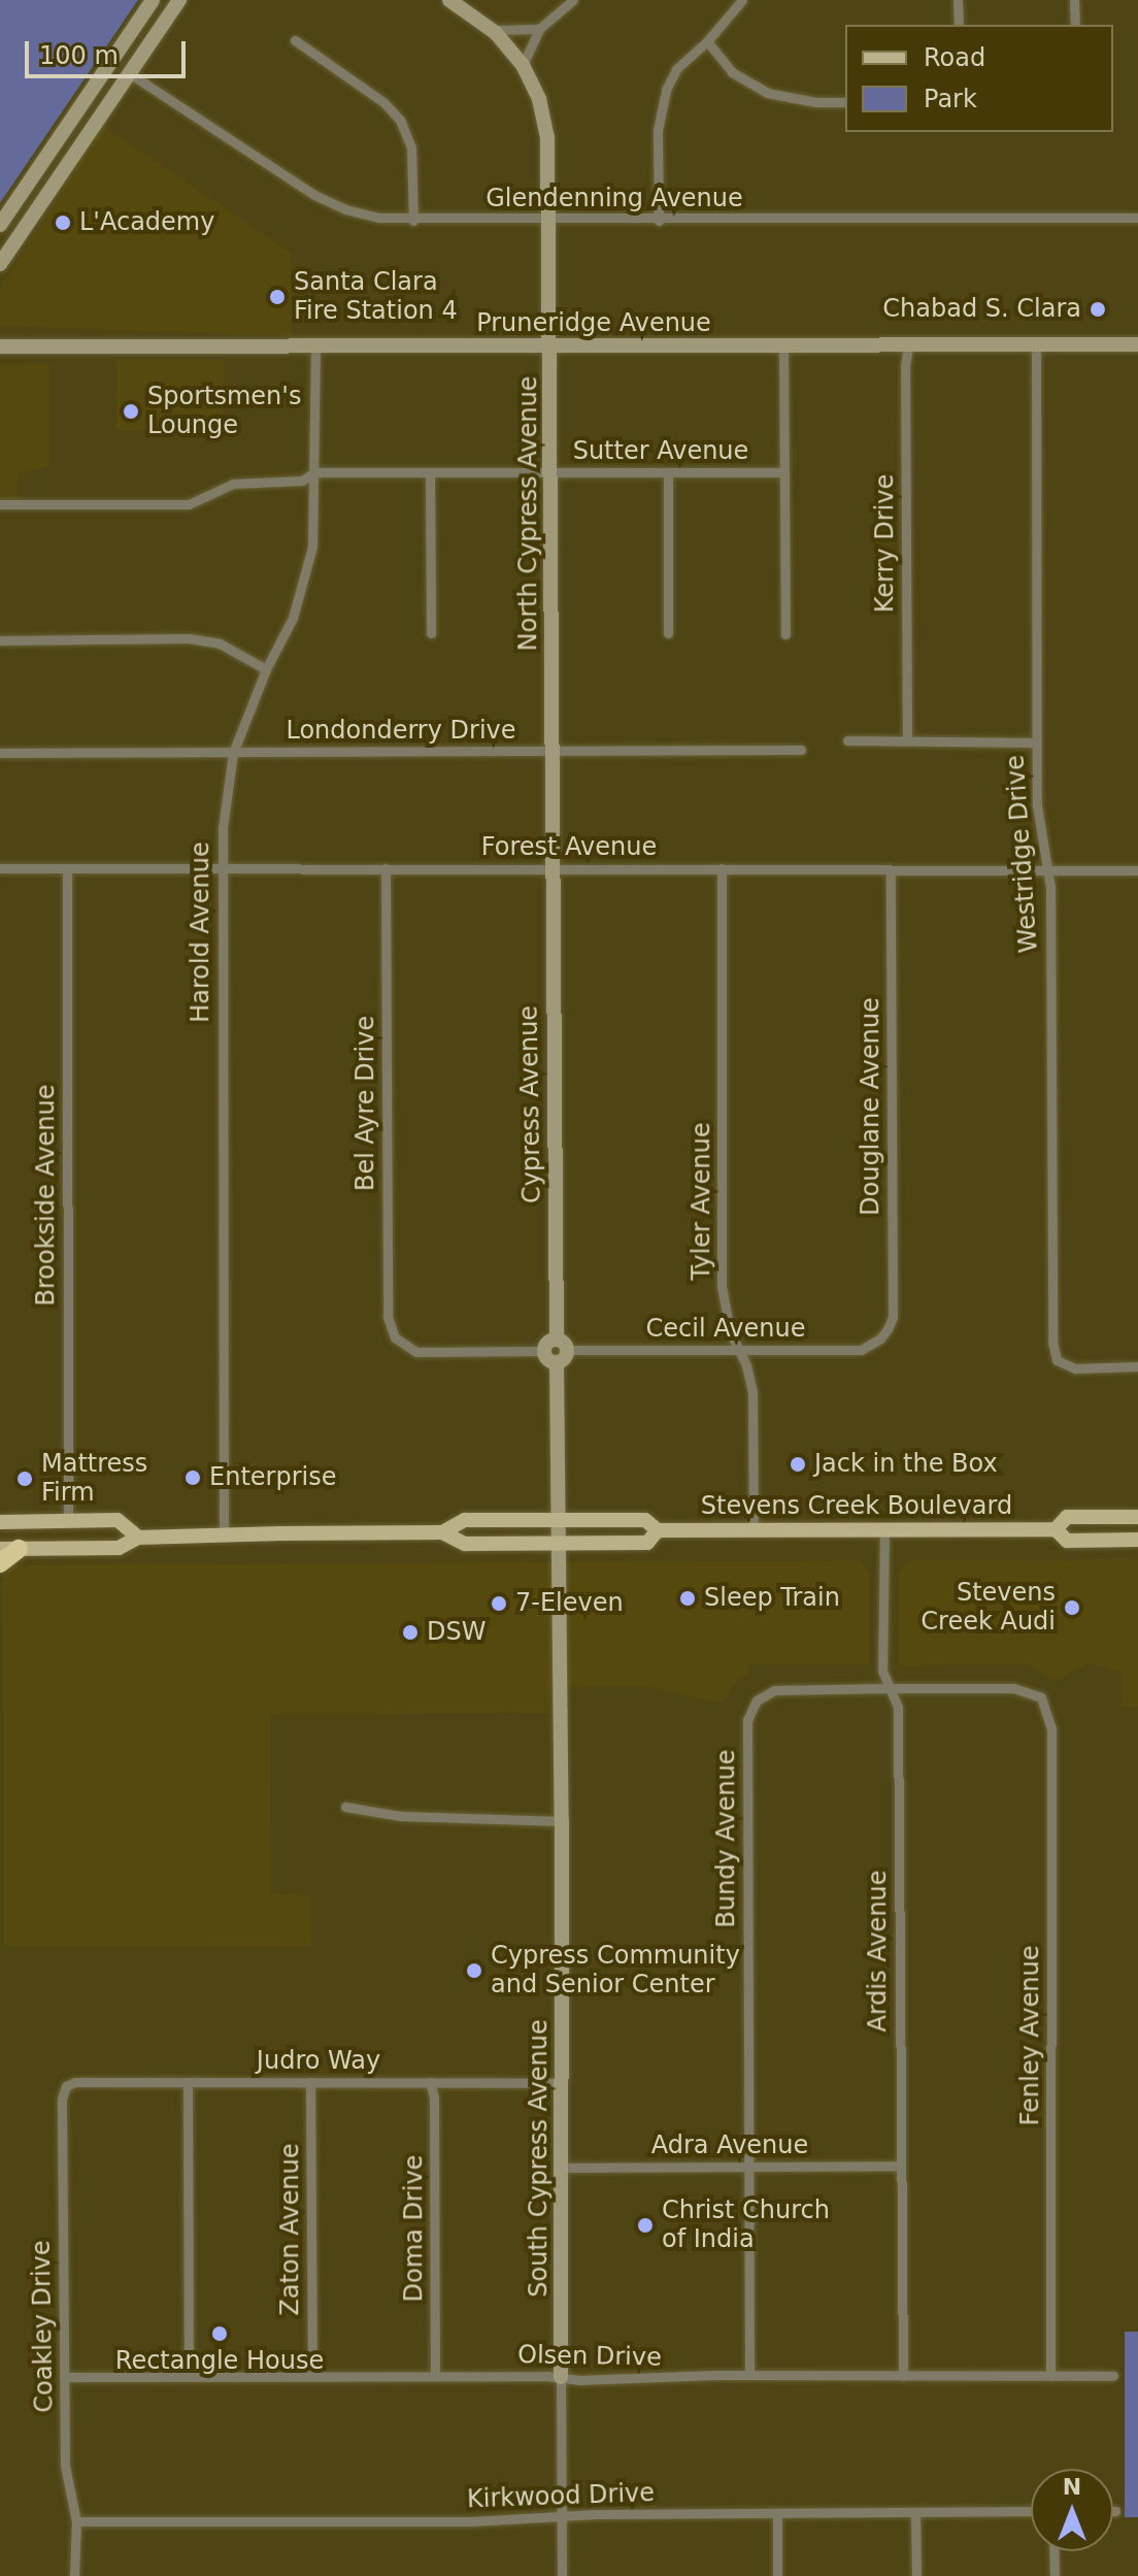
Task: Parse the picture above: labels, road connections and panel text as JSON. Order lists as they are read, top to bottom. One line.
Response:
{"streets":{"main road":["Stevens Creek Boulevard"],"street":["Glendenning Avenue","Pruneridge Avenue","Sutter Avenue","North Cypress Avenue","Kerry Drive","Londonderry Drive","Forest Avenue","Westridge Drive","Harold Avenue","Bel Ayre Drive","Cypress Avenue","Douglane Avenue","Brookside Avenue","Tyler Avenue","Cecil Avenue","Bundy Avenue","Ardis Avenue","Fenley Avenue","Judro Way","Adra Avenue","South Cypress Avenue","Doma Drive","Zaton Avenue","Coakley Drive","Olsen Drive","Kirkwood Drive"]},"crossings":[["Glendenning Avenue","North Cypress Avenue"],["Pruneridge Avenue","North Cypress Avenue"],["Pruneridge Avenue","Kerry Drive"],["Pruneridge Avenue","Westridge Drive"],["Pruneridge Avenue","Harold Avenue"],["Sutter Avenue","North Cypress Avenue"],["Sutter Avenue","Harold Avenue"],["North Cypress Avenue","Londonderry Drive"],["North Cypress Avenue","Forest Avenue"],["North Cypress Avenue","Cypress Avenue"],["Londonderry Drive","Harold Avenue"],["Forest Avenue","Westridge Drive"],["Forest Avenue","Harold Avenue"],["Forest Avenue","Bel Ayre Drive"],["Forest Avenue","Cypress Avenue"],["Forest Avenue","Douglane Avenue"],["Forest Avenue","Brookside Avenue"],["Forest Avenue","Tyler Avenue"],["Harold Avenue","Stevens Creek Boulevard"],["Bel Ayre Drive","Cypress Avenue"],["Bel Ayre Drive","Cecil Avenue"],["Cypress Avenue","Cecil Avenue"],["Douglane Avenue","Cecil Avenue"],["Brookside Avenue","Stevens Creek Boulevard"],["Tyler Avenue","Cecil Avenue"],["Tyler Avenue","Stevens Creek Boulevard"],["Stevens Creek Boulevard","Ardis Avenue"],["Stevens Creek Boulevard","South Cypress Avenue"],["Bundy Avenue","Ardis Avenue"],["Bundy Avenue","Fenley Avenue"],["Bundy Avenue","Adra Avenue"],["Bundy Avenue","Olsen Drive"],["Ardis Avenue","Fenley Avenue"],["Ardis Avenue","Adra Avenue"],["Ardis Avenue","Olsen Drive"],["Fenley Avenue","Olsen Drive"],["Judro Way","South Cypress Avenue"],["Judro Way","Doma Drive"],["Judro Way","Zaton Avenue"],["Judro Way","Coakley Drive"],["Adra Avenue","South Cypress Avenue"],["South Cypress Avenue","Olsen Drive"],["South Cypress Avenue","Kirkwood Drive"],["Doma Drive","Olsen Drive"],["Zaton Avenue","Olsen Drive"],["Coakley Drive","Olsen Drive"],["Coakley Drive","Kirkwood Drive"]],"places":["L'Academy","Santa Clara Fire Station 4","Chabad S. Clara","Sportsmen's Lounge","Jack in the Box","Enterprise","Mattress Firm","Sleep Train","7-Eleven","Stevens Creek Audi","DSW","Cypress Community and Senior Center","Christ Church of India","Rectangle House"],"legend":["Road","Park"],"scale_bar":"100 m","north":"top"}
